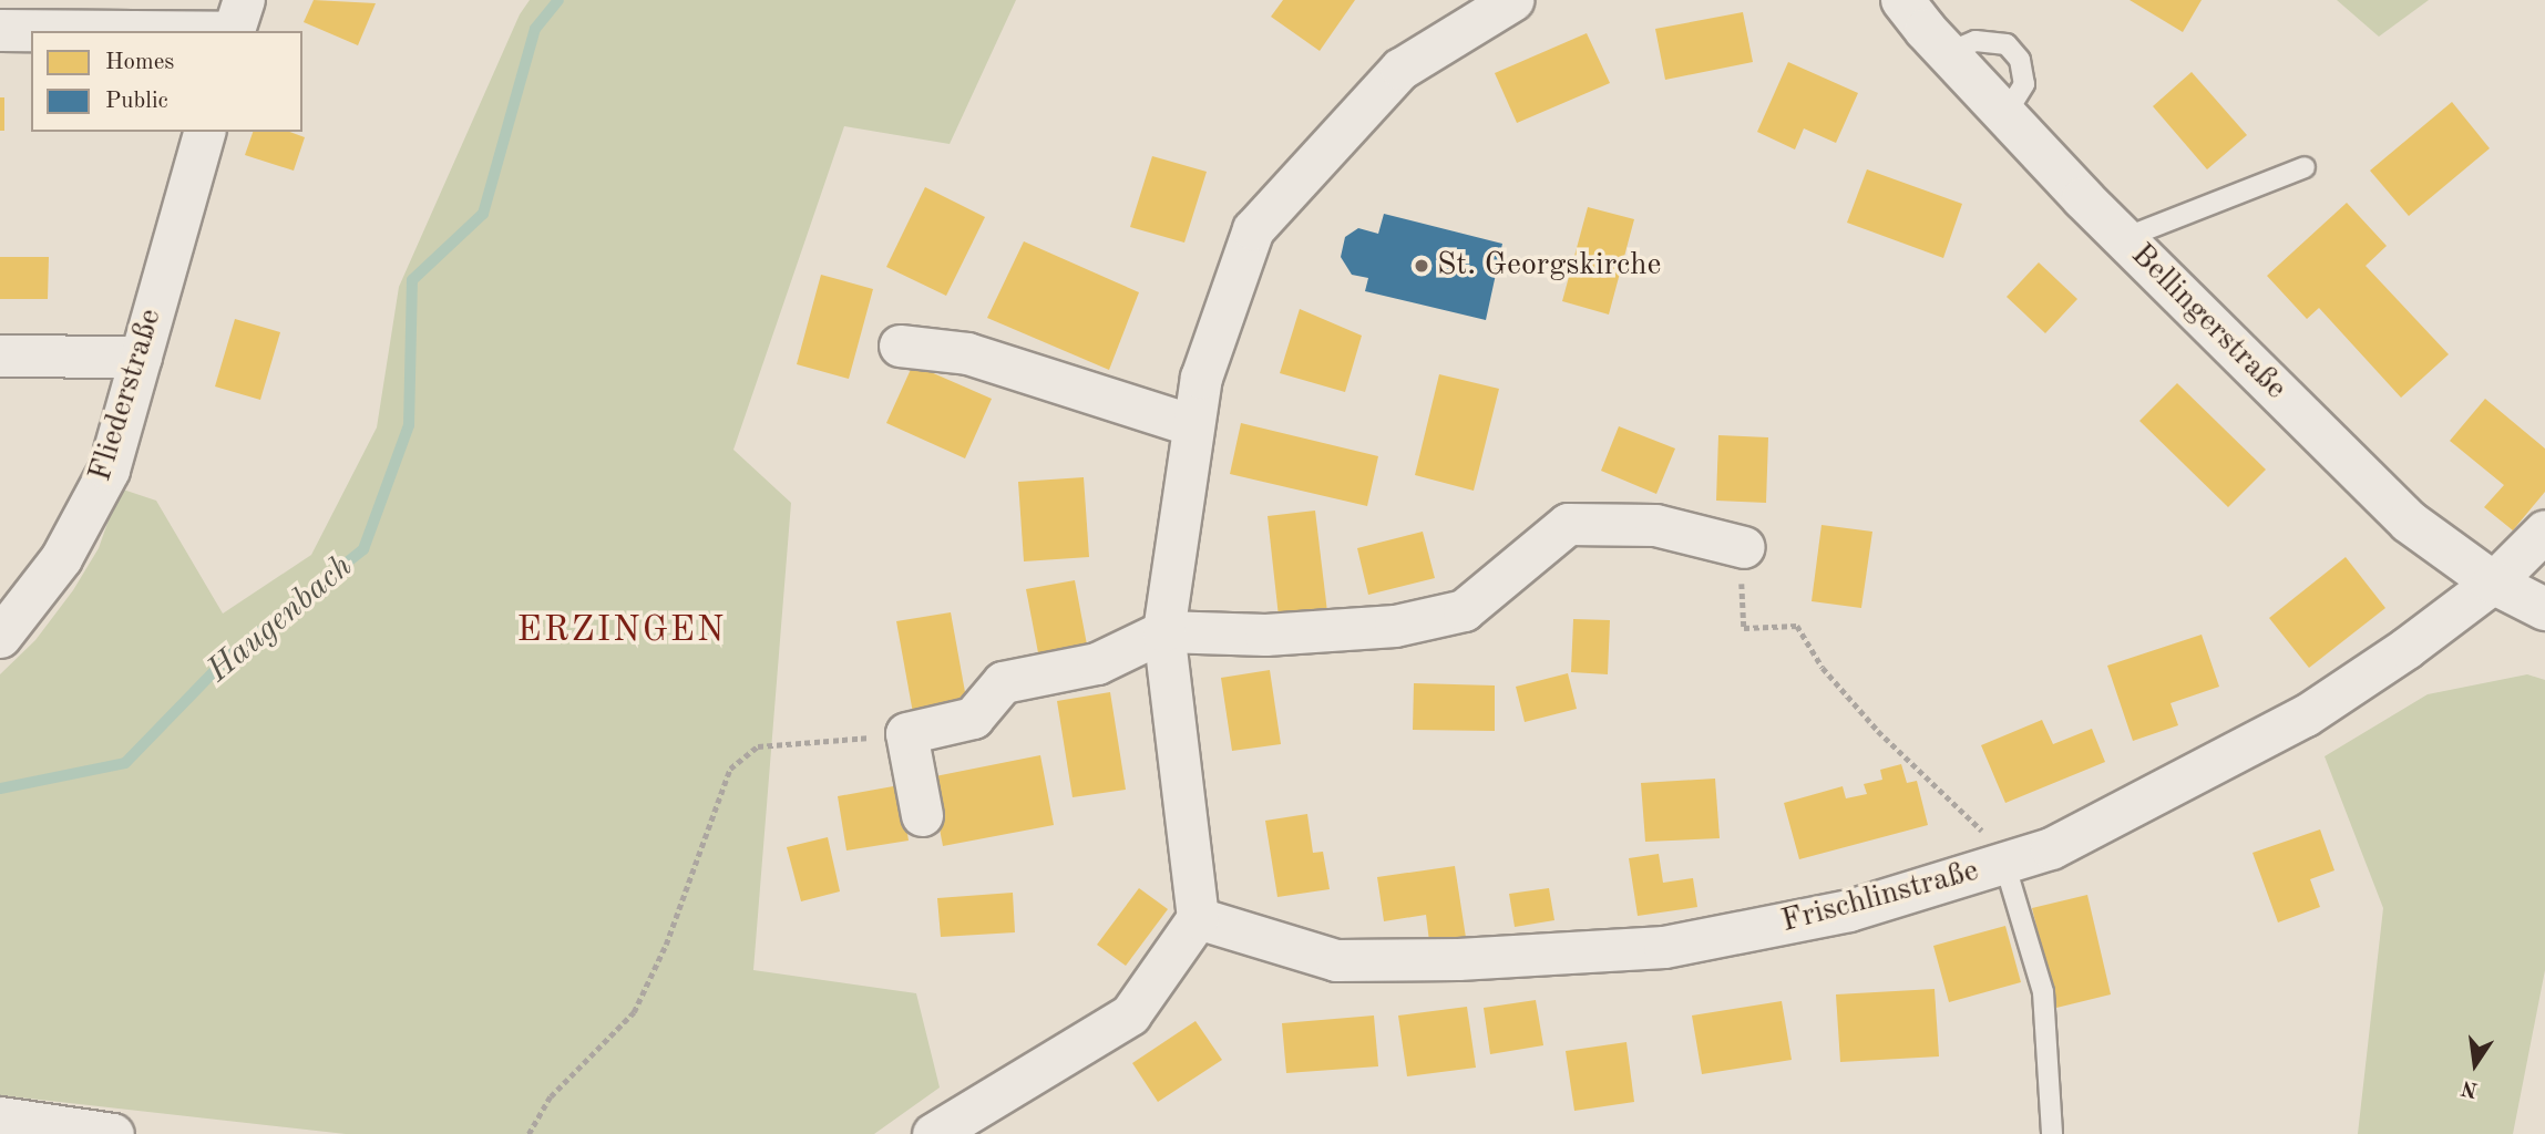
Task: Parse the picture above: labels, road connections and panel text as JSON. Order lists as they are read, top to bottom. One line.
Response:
{"streets":{"street":["Bellingerstraße","Fliederstraße","Frischlinstraße"]},"crossings":[["Bellingerstraße","Frischlinstraße"]],"districts":["ERZINGEN"],"water":["Haugenbach"],"places":["St. Georgskirche"],"legend":["Homes","Public"],"north":"bottom"}
